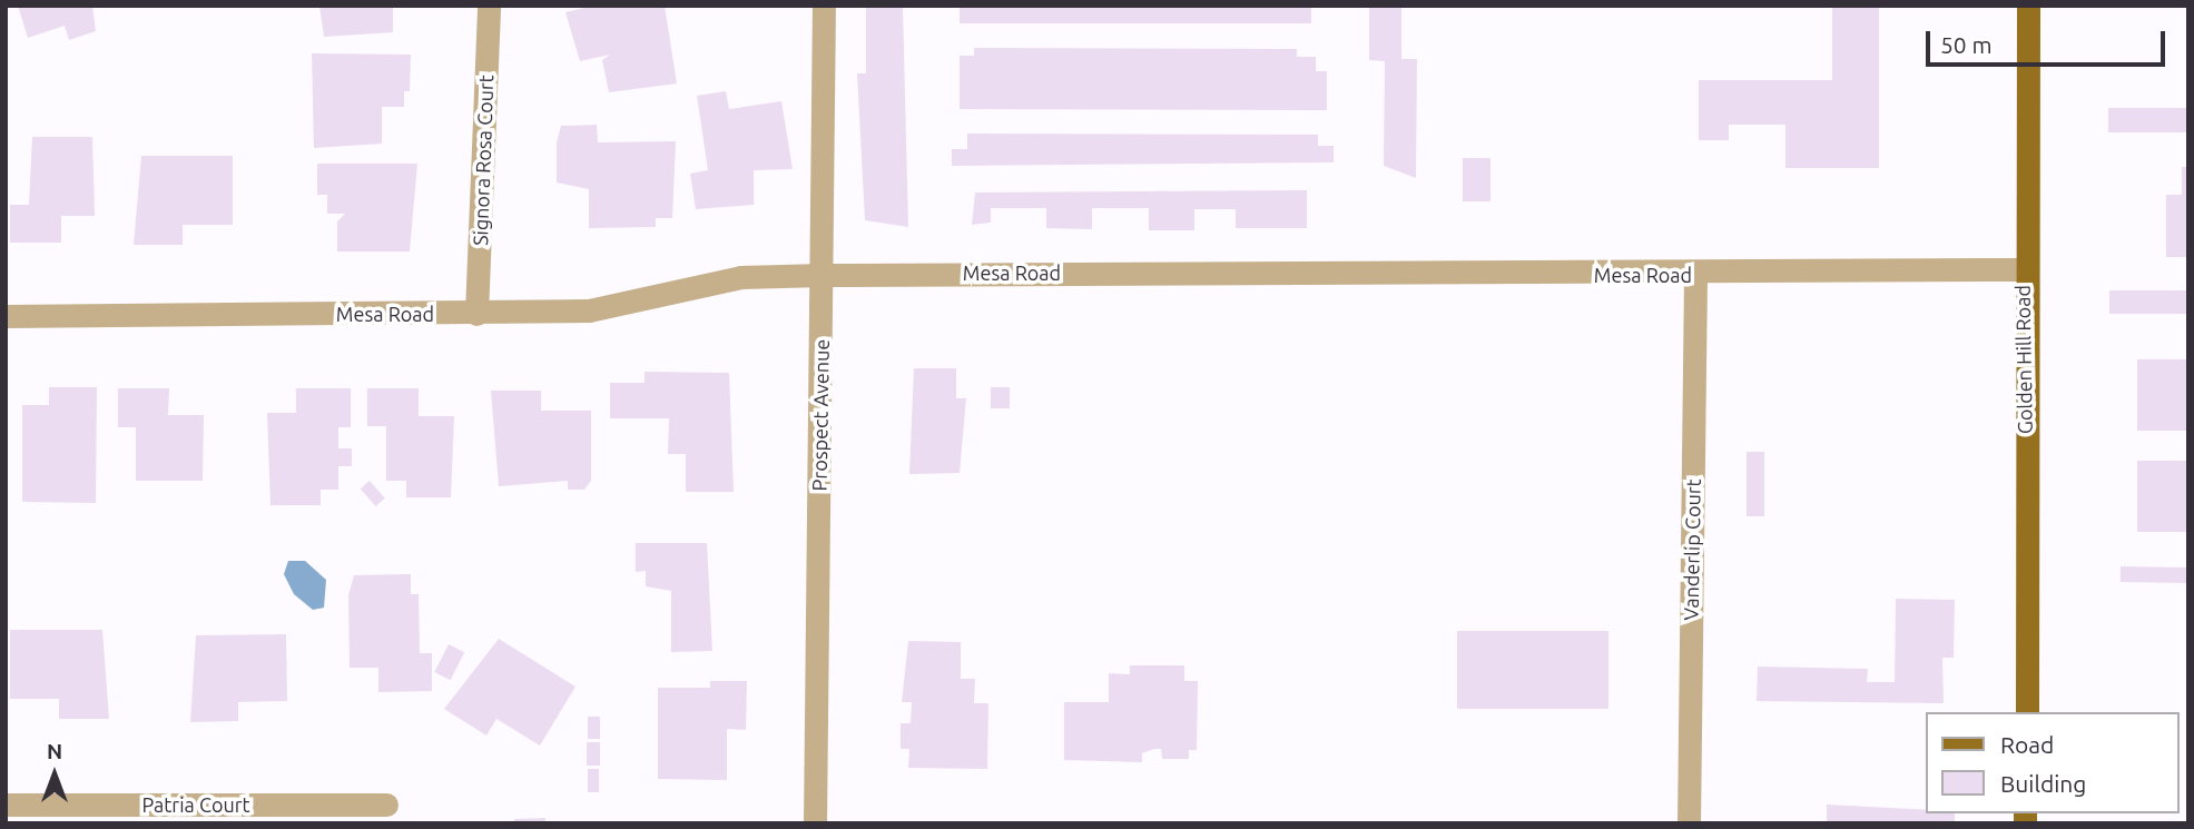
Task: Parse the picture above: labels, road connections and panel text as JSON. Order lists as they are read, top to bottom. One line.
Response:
{"streets":{"main road":["Golden Hill Road"],"street":["Signora Rosa Court","Mesa Road","Prospect Avenue","Vanderlip Court","Patria Court"]},"crossings":[["Signora Rosa Court","Mesa Road"],["Mesa Road","Golden Hill Road"],["Mesa Road","Prospect Avenue"],["Mesa Road","Vanderlip Court"]],"legend":["Road","Building"],"scale_bar":"50 m","north":"top"}
